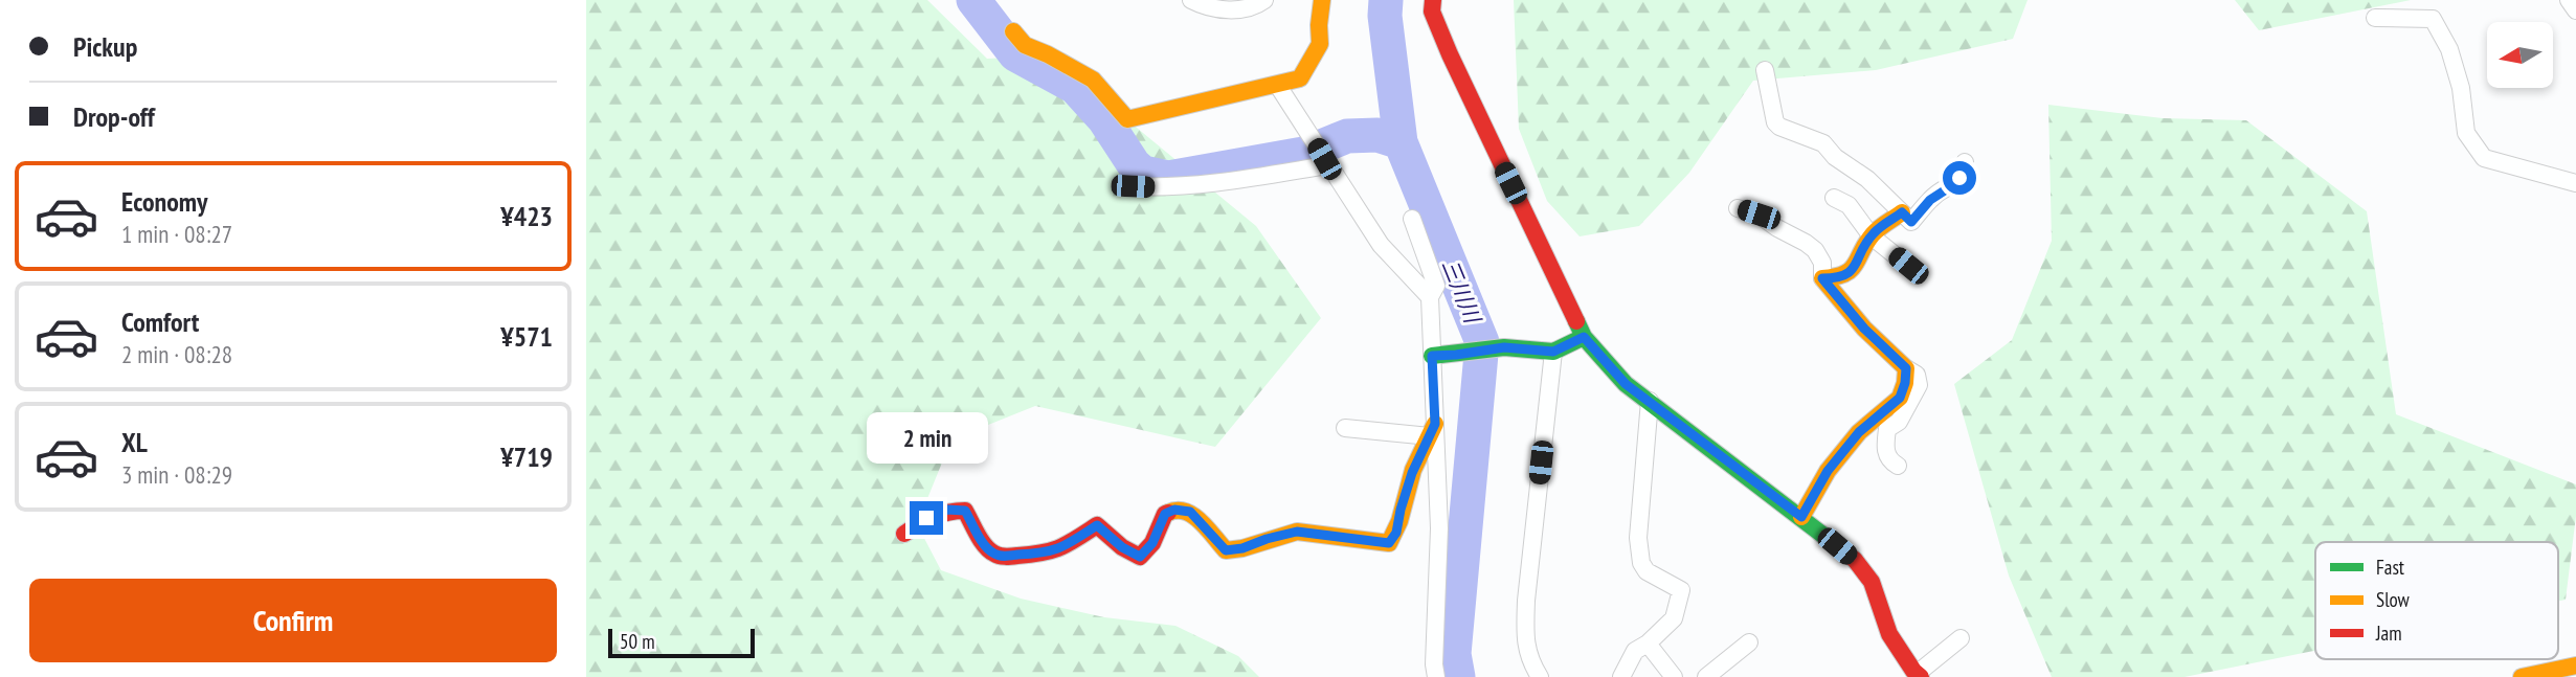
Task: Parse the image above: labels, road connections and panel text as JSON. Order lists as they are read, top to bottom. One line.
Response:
{"water":["三川川"],"legend":["Fast","Slow","Jam"],"scale_bar":"50 m","north":"left","page":{"banner":["Pickup","Drop-off"],"list":[{"name":"Economy","note":"1 min · 08:27","value":"¥423"},{"name":"Comfort","note":"2 min · 08:28","value":"¥571"},{"name":"XL","note":"3 min · 08:29","value":"¥719"}],"bubble":"2 min","buttons":"Confirm","scale":"50 m"}}
